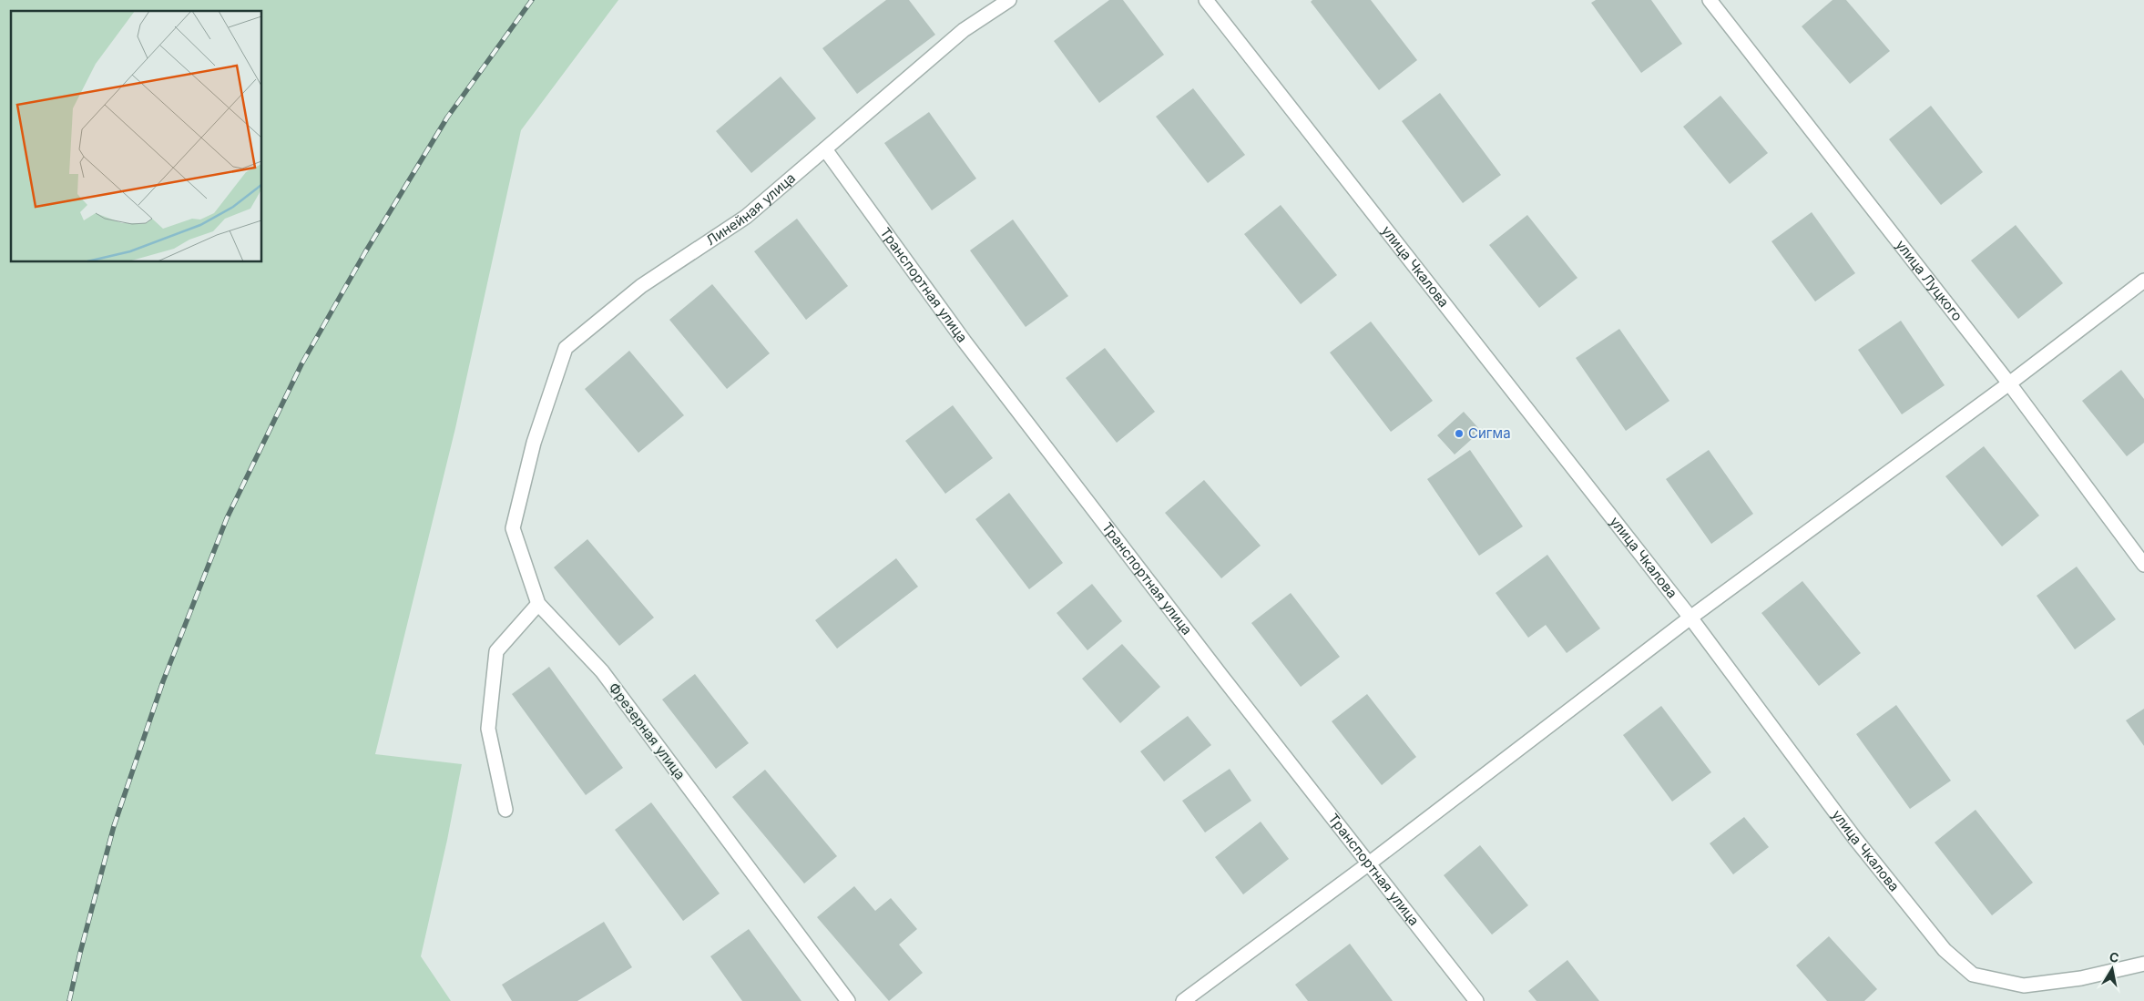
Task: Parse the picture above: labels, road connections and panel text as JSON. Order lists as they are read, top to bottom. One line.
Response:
{"streets":{"street":["Линейная улица","улица Чкалова","улица Луцкого","Транспортная улица","Фрезерная улица"]},"crossings":[["Линейная улица","Транспортная улица"],["Линейная улица","Фрезерная улица"]],"places":["Сигма"],"north":"top"}
